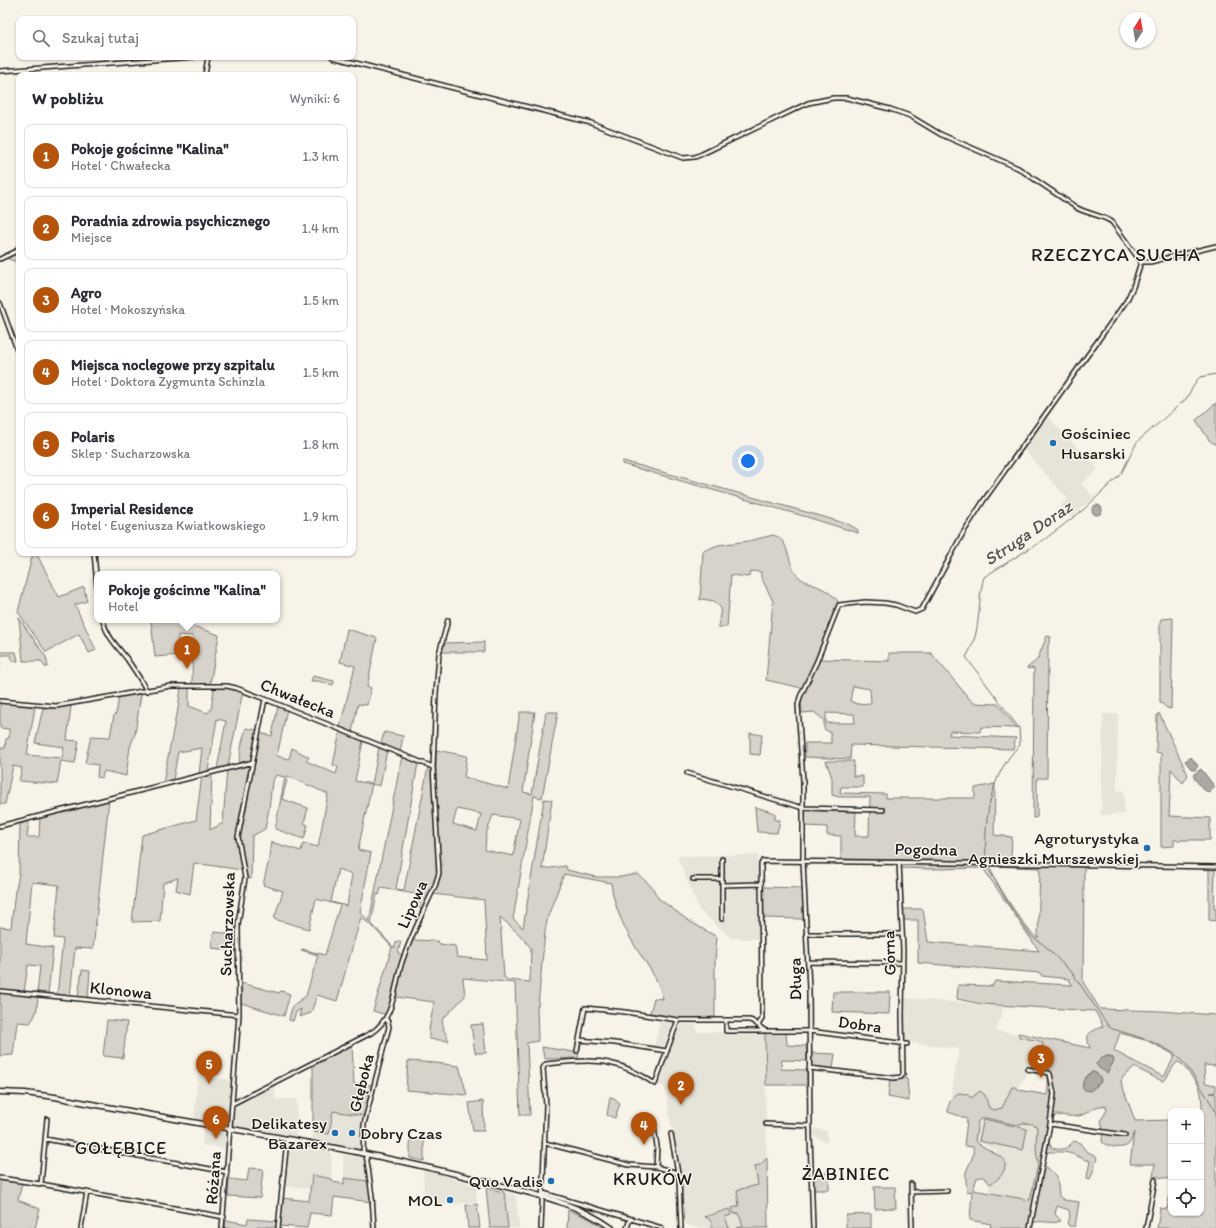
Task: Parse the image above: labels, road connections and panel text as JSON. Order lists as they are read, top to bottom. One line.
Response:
{"streets":{"street":["Chwałecka","Pogodna","Lipowa","Sucharzowska","Górna","Długa","Klonowa","Dobra","Głęboka","Różana"]},"crossings":[["Chwałecka","Lipowa"],["Chwałecka","Sucharzowska"],["Pogodna","Górna"],["Pogodna","Długa"],["Lipowa","Sucharzowska"],["Lipowa","Głęboka"],["Sucharzowska","Klonowa"],["Sucharzowska","Różana"],["Górna","Długa"],["Górna","Dobra"],["Długa","Dobra"]],"districts":["RZECZYCA SUCHA","GOŁĘBICE","ŻABINIEC","KRUKÓW"],"water":["Struga Doraz"],"places":["Gościniec Husarski","Agroturystyka Agnieszki Murszewskiej","Delikatesy Bazarex","Dobry Czas","Quo Vadis","MOL"],"north":"top","page":{"search":"Szukaj tutaj","heading":["W pobliżu","Wyniki: 6"],"list":[{"mark":"1","name":"Pokoje gościnne \"Kalina\"","note":"Hotel · Chwałecka","value":"1.3 km"},{"mark":"2","name":"Poradnia zdrowia psychicznego","note":"Miejsce","value":"1.4 km"},{"mark":"3","name":"Agro","note":"Hotel · Mokoszyńska","value":"1.5 km"},{"mark":"4","name":"Miejsca noclegowe przy szpitalu","note":"Hotel · Doktora Zygmunta Schinzla","value":"1.5 km"},{"mark":"5","name":"Polaris","note":"Sklep · Sucharzowska","value":"1.8 km"},{"mark":"6","name":"Imperial Residence","note":"Hotel · Eugeniusza Kwiatkowskiego","value":"1.9 km"}],"popup":["Pokoje gościnne \"Kalina\"","Hotel"],"pins":["1","3","5","2","6","4"],"map_buttons":["+","−"]}}
